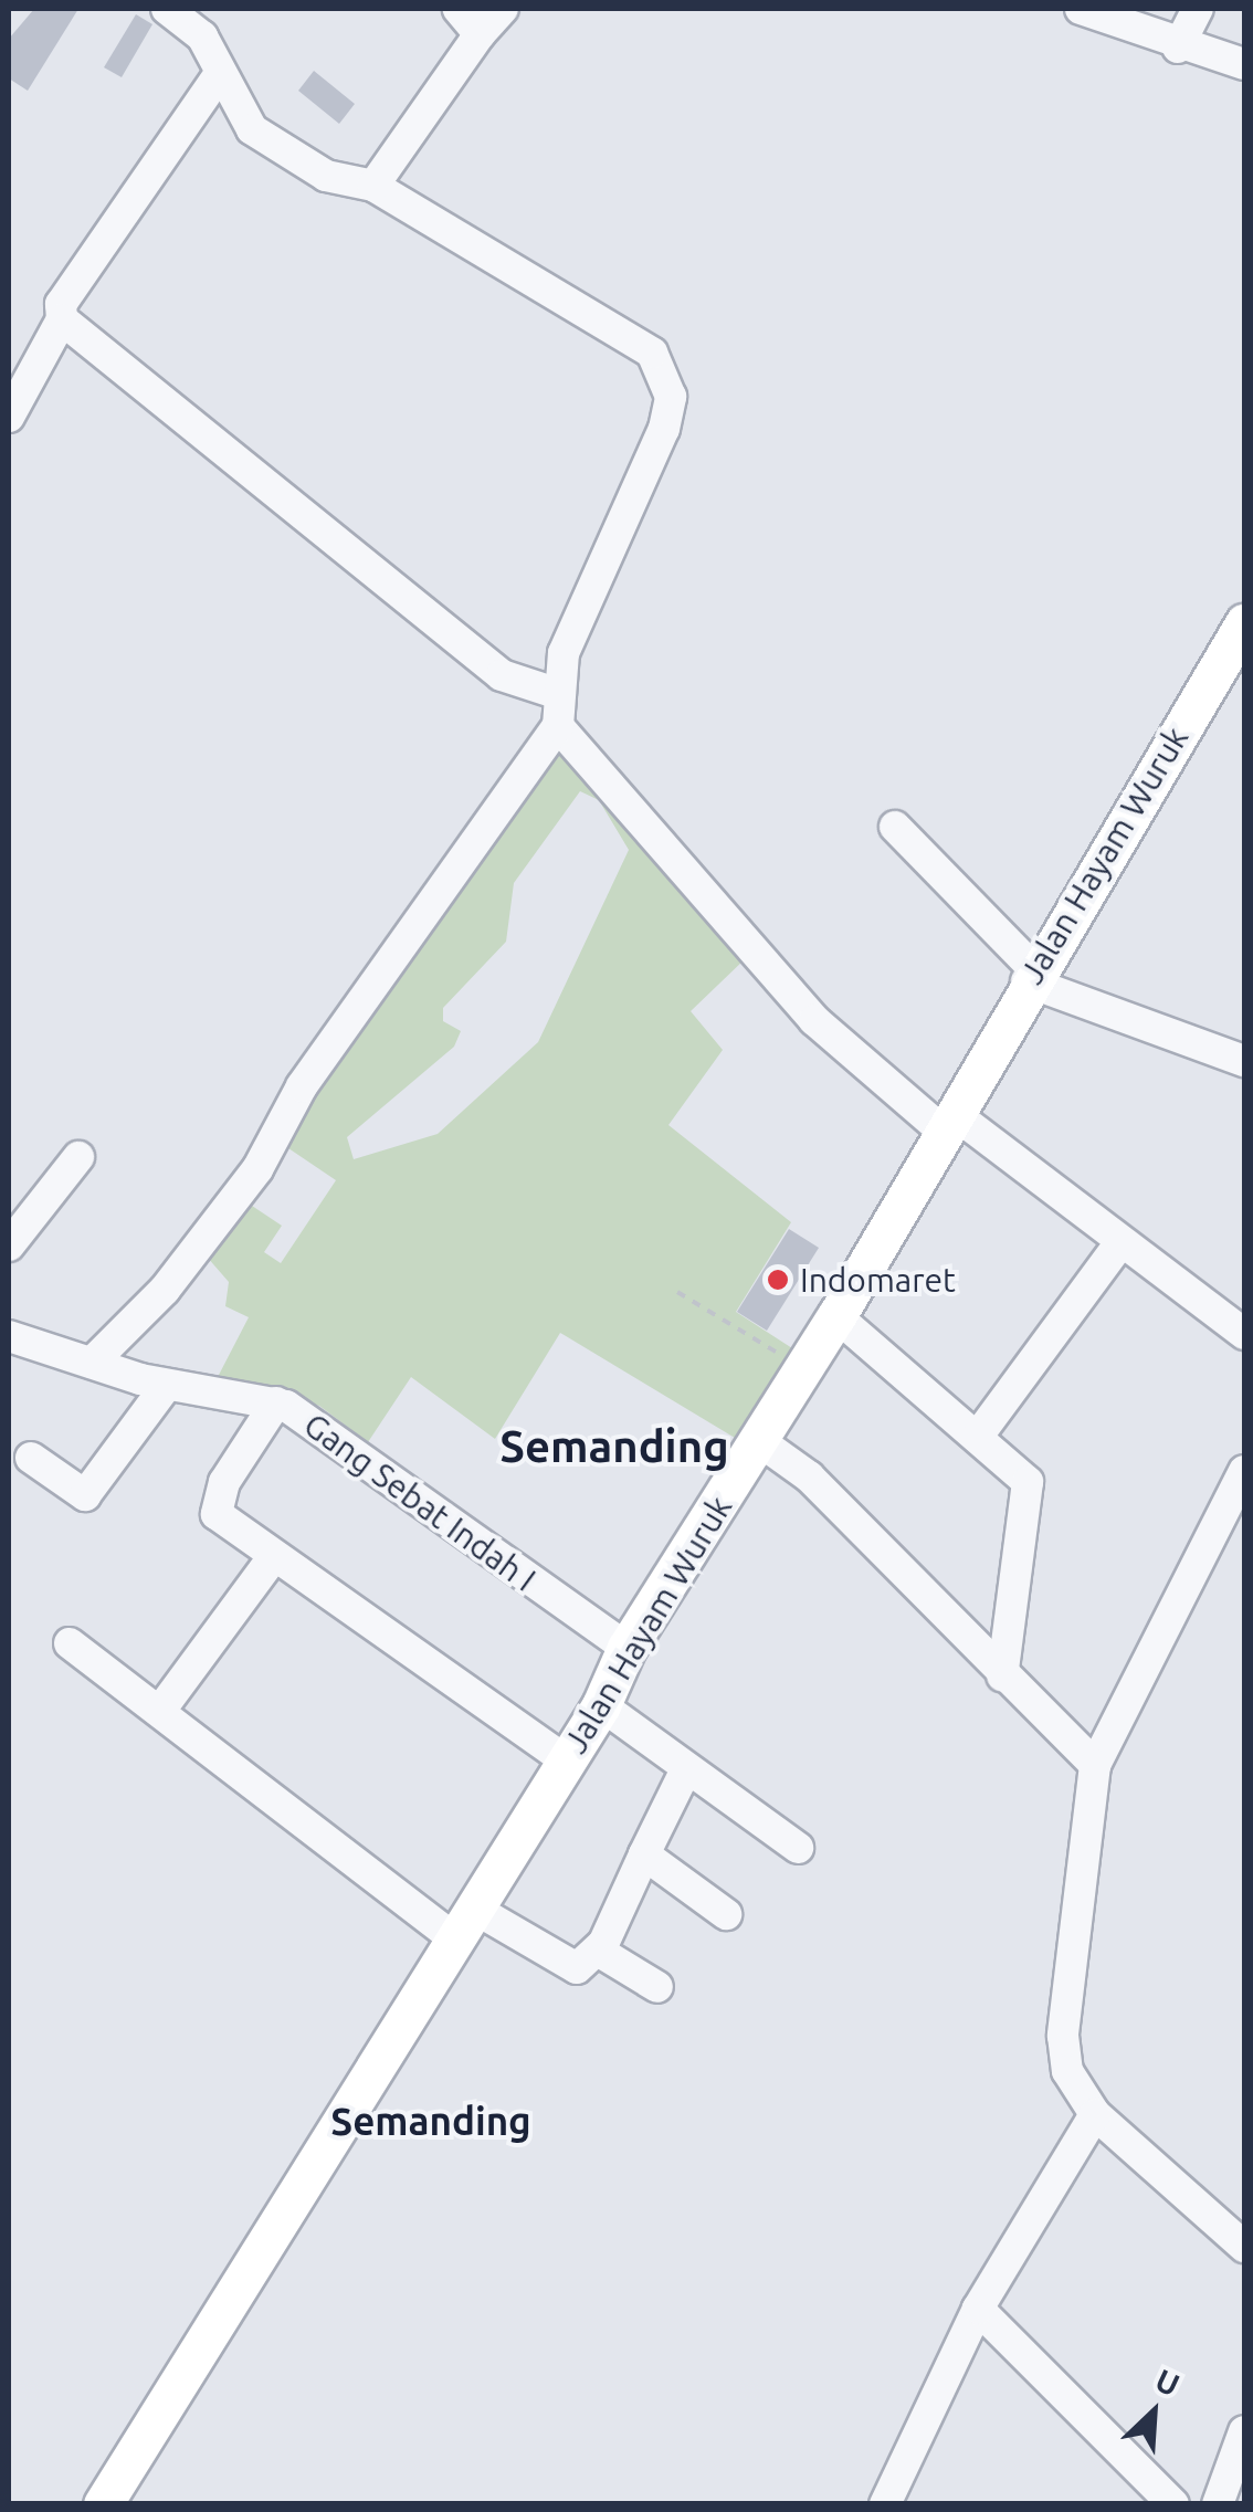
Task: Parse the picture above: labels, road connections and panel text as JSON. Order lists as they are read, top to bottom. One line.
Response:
{"streets":{"main road":["Jalan Hayam Wuruk"],"street":["Gang Sebat Indah I"]},"crossings":[["Jalan Hayam Wuruk","Gang Sebat Indah I"]],"districts":["Semanding","Semanding"],"places":["Indomaret"],"north":"top right"}
